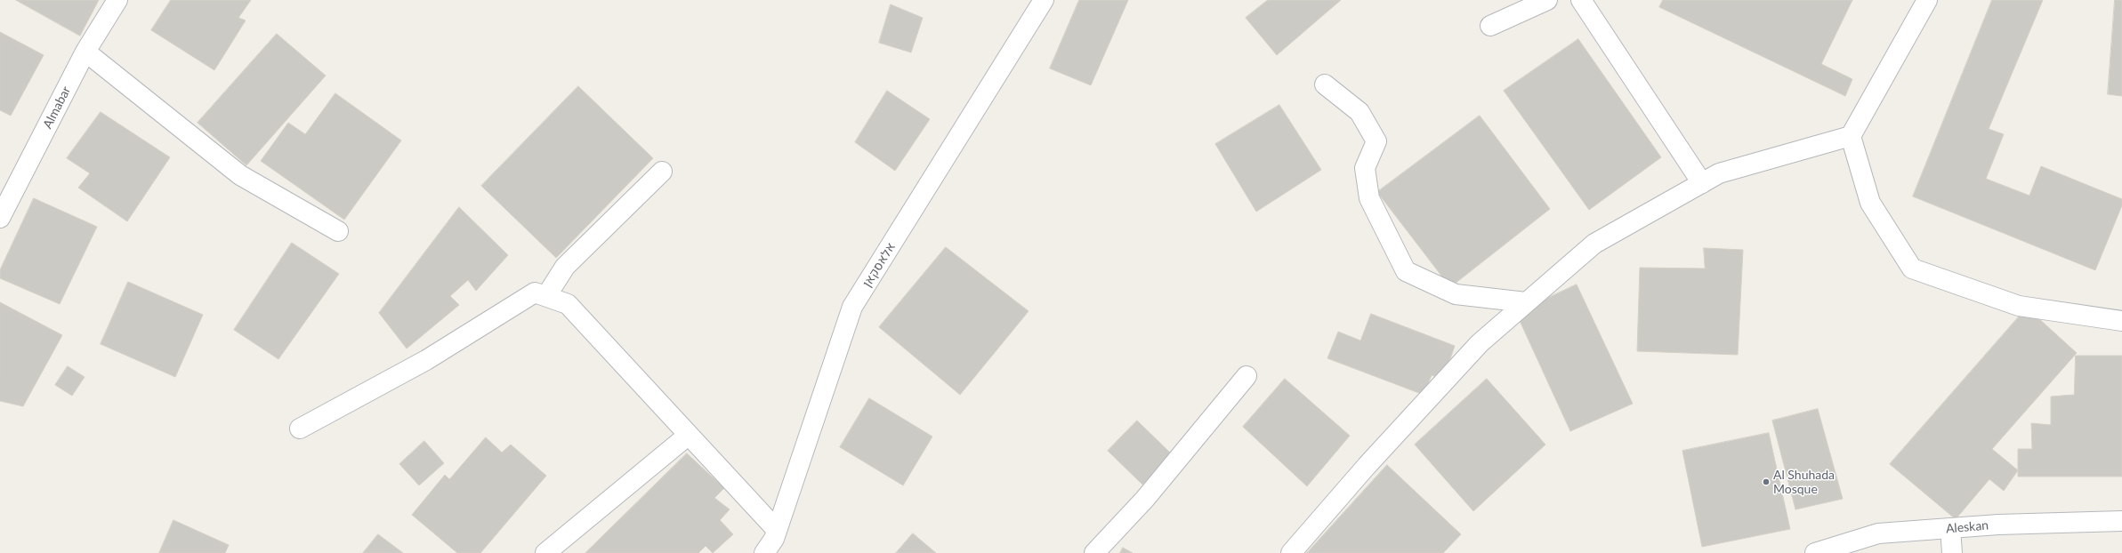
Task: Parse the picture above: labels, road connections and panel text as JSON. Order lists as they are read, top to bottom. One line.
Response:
{"streets":{"street":["Almabar","אלאסקאן","Aleskan"]},"places":["Al Shuhada Mosque"]}
